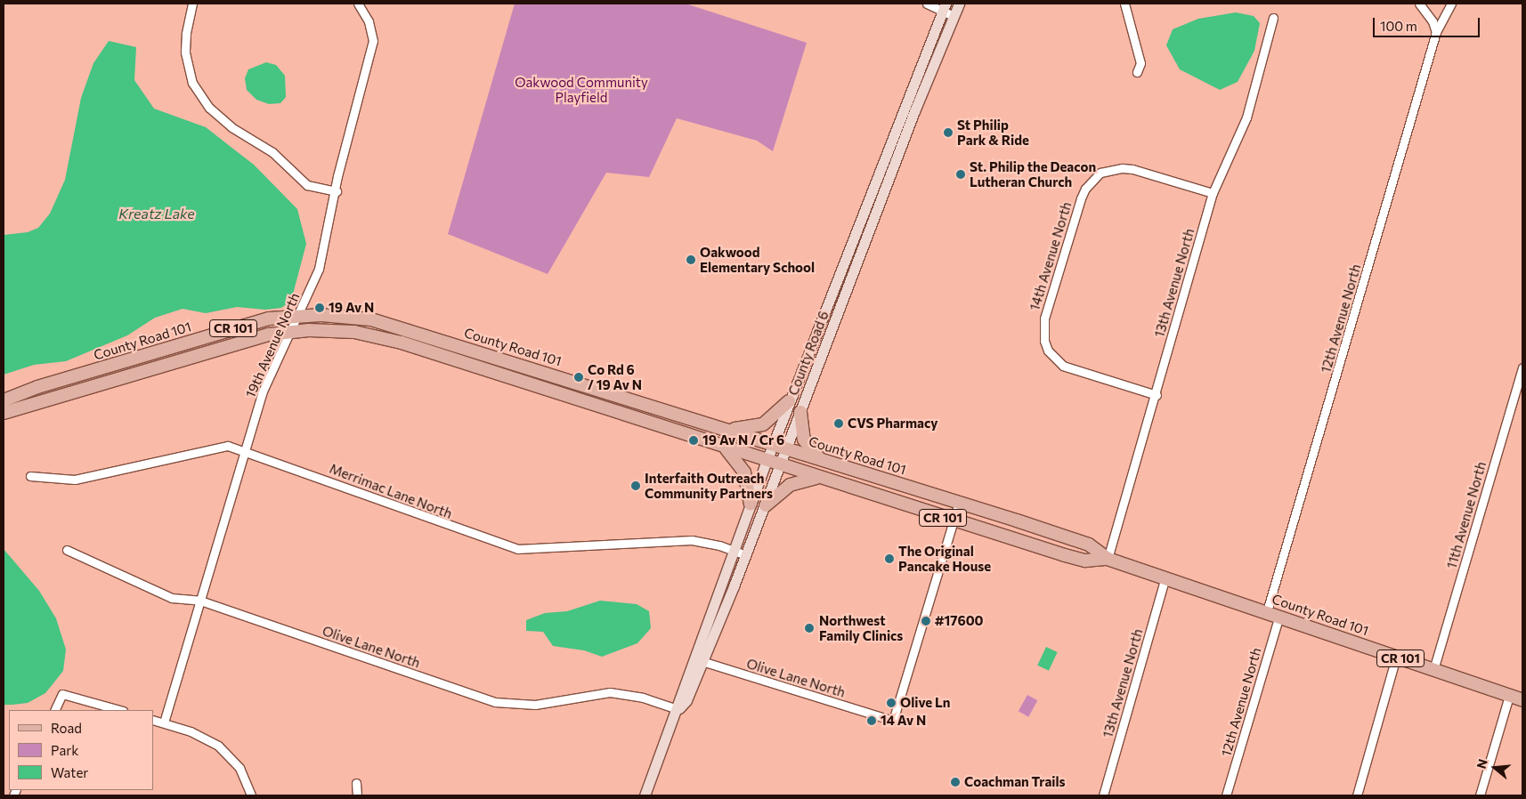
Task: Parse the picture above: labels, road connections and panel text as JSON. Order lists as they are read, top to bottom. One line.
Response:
{"streets":{"main road":["CR 101","County Road 101","County Road 6"],"street":["14th Avenue North","13th Avenue North","12th Avenue North","19th Avenue North","Merrimac Lane North","11th Avenue North","Olive Lane North"]},"crossings":[["14th Avenue North","13th Avenue North"],["13th Avenue North","County Road 101"],["12th Avenue North","County Road 101"],["County Road 101","19th Avenue North"],["County Road 101","County Road 6"],["County Road 101","11th Avenue North"],["County Road 101","Olive Lane North"],["19th Avenue North","Merrimac Lane North"],["19th Avenue North","Olive Lane North"],["County Road 6","Merrimac Lane North"],["County Road 6","Olive Lane North"]],"water":["Kreatz Lake"],"parks":["Oakwood Community Playfield"],"places":["St Philip Park & Ride","St. Philip the Deacon Lutheran Church","Oakwood Elementary School","19 Av N","Co Rd 6 / 19 Av N","CVS Pharmacy","19 Av N / Cr 6","Interfaith Outreach Community Partners","The Original Pancake House","#17600","Northwest Family Clinics","Olive Ln","14 Av N","Coachman Trails"],"legend":["Road","Park","Water"],"scale_bar":"100 m","north":"left"}
